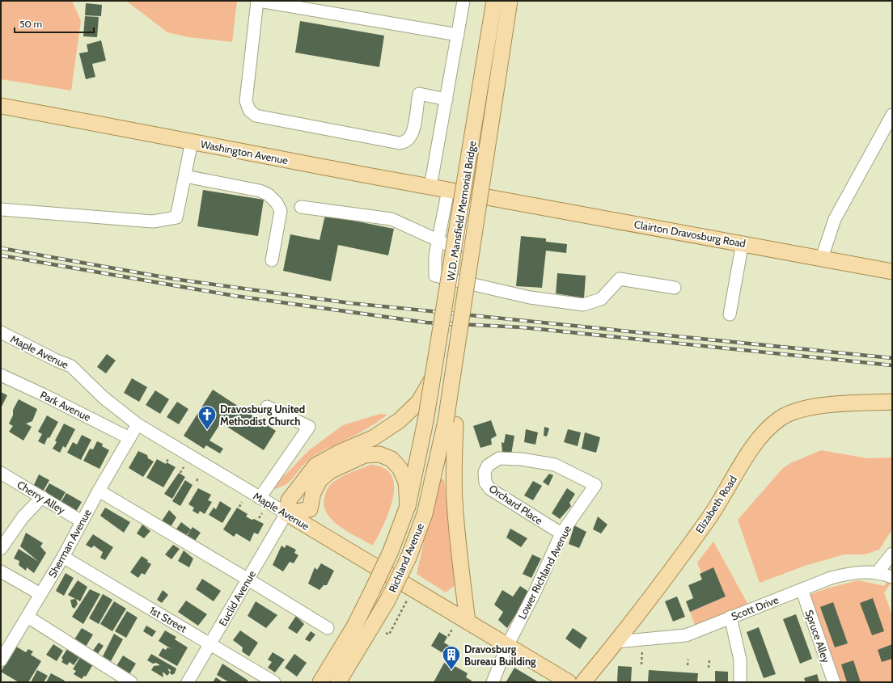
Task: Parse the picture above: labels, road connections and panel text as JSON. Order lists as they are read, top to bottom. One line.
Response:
{"streets":{"main road":["Washington Avenue","W.D. Mansfield Memorial Bridge","Clairton Dravosburg Road","Maple Avenue","Elizabeth Road","Richland Avenue"],"street":["Park Avenue","Cherry Alley","Orchard Place","Sherman Avenue","Lower Richland Avenue","Euclid Avenue","Scott Drive","1st Street","Spruce Alley"]},"crossings":[["Washington Avenue","W.D. Mansfield Memorial Bridge"],["Washington Avenue","Clairton Dravosburg Road"],["W.D. Mansfield Memorial Bridge","Clairton Dravosburg Road"],["W.D. Mansfield Memorial Bridge","Richland Avenue"],["Maple Avenue","Sherman Avenue"],["Maple Avenue","Lower Richland Avenue"],["Maple Avenue","Euclid Avenue"],["Park Avenue","Sherman Avenue"],["Cherry Alley","Sherman Avenue"],["Orchard Place","Lower Richland Avenue"],["Elizabeth Road","Scott Drive"],["Sherman Avenue","1st Street"],["Euclid Avenue","1st Street"],["Scott Drive","Spruce Alley"]],"places":{"church":["Dravosburg United Methodist Church"],"building":["Dravosburg Bureau Building"]},"scale_bar":"50 m"}
